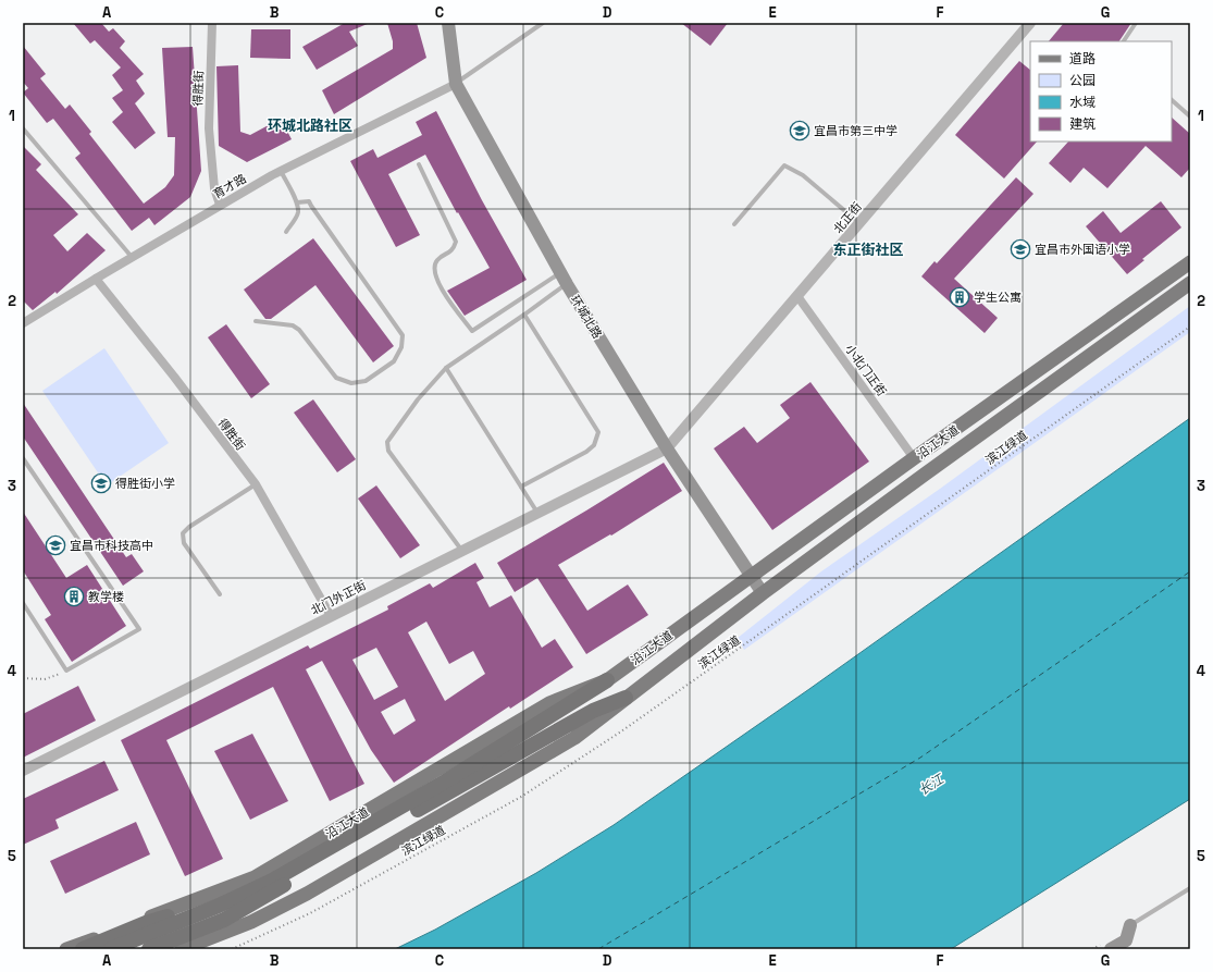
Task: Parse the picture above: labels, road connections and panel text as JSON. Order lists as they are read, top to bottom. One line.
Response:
{"streets":{"main road":["环城北路","沿江大道"],"street":["得胜街","育才路","北正街","小北门正街","北门外正街"],"path":["滨江绿道"]},"crossings":[["得胜街","育才路"],["得胜街","北门外正街"],["育才路","环城北路"],["北正街","环城北路"],["北正街","小北门正街"],["北正街","北门外正街"],["环城北路","沿江大道"],["环城北路","北门外正街"],["小北门正街","沿江大道"]],"districts":["环城北路社区","东正街社区"],"water":["长江"],"places":{"school or university":["宜昌市第三中学","宜昌市外国语小学","得胜街小学","宜昌市科技高中"],"building":["学生公寓","教学楼"]},"legend":["道路","公园","水域","建筑"],"grid":{"columns":["A","B","C","D","E","F","G"],"rows":["1","2","3","4","5"]}}
